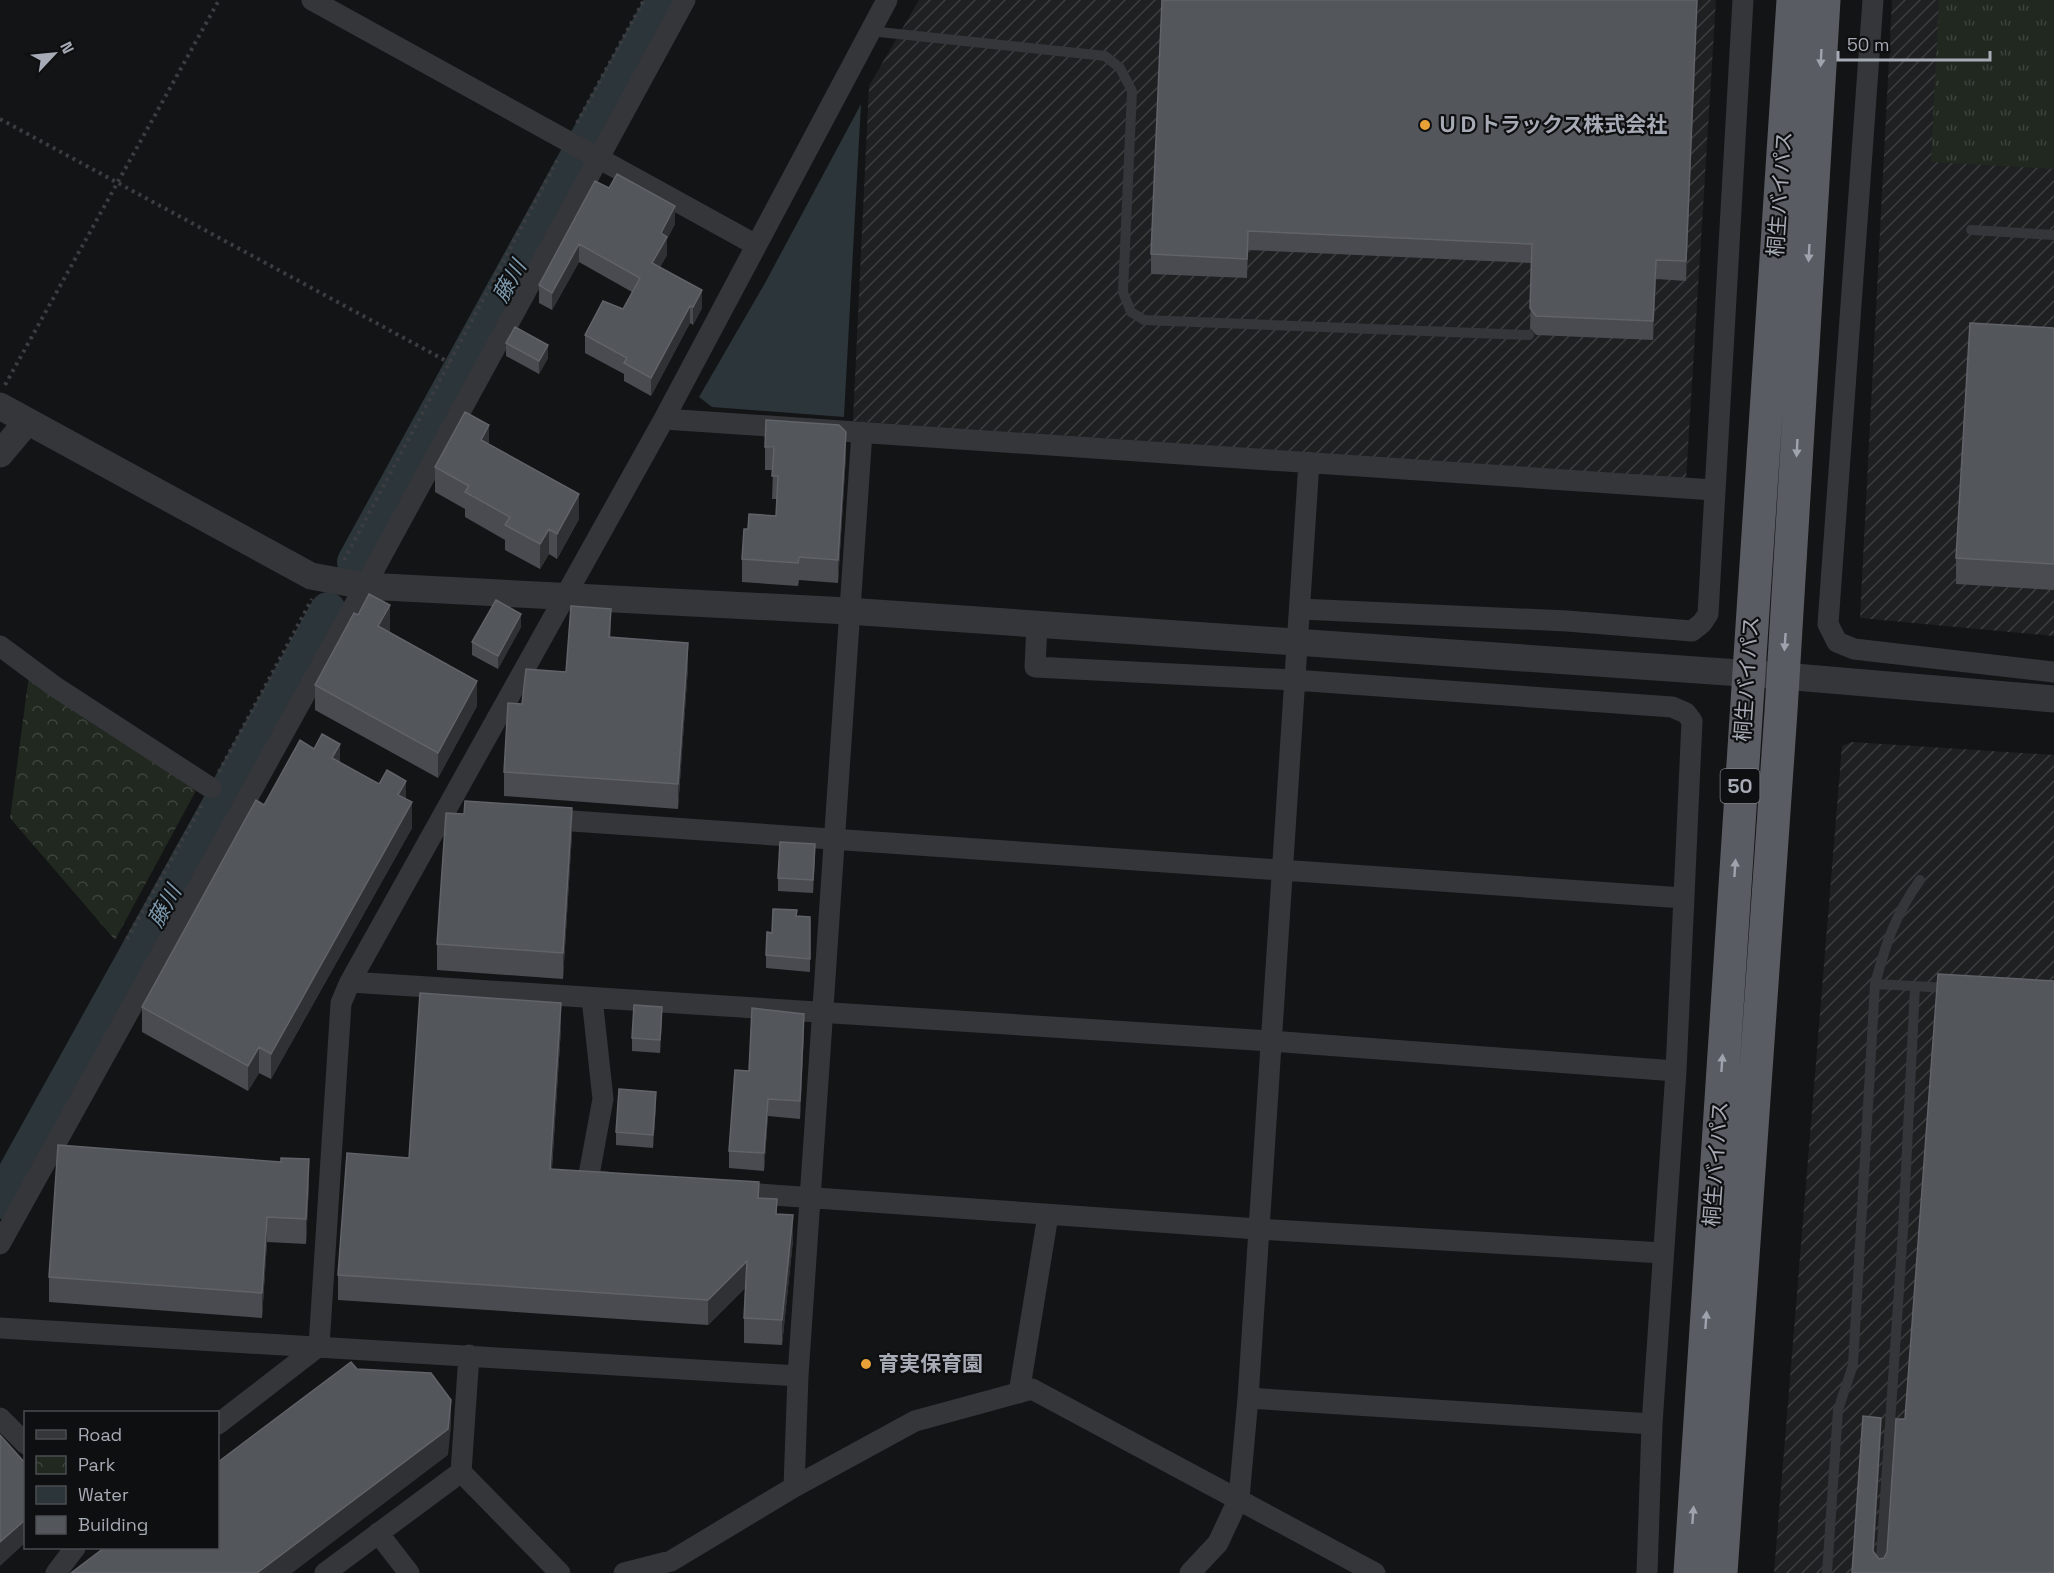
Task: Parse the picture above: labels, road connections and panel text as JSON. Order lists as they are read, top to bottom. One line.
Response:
{"streets":{"highway":["桐生バイパス","50"]},"water":["藤川"],"places":["ＵＤトラックス株式会社","育実保育園"],"legend":["Road","Park","Water","Building"],"scale_bar":"50 m","north":"top right"}
